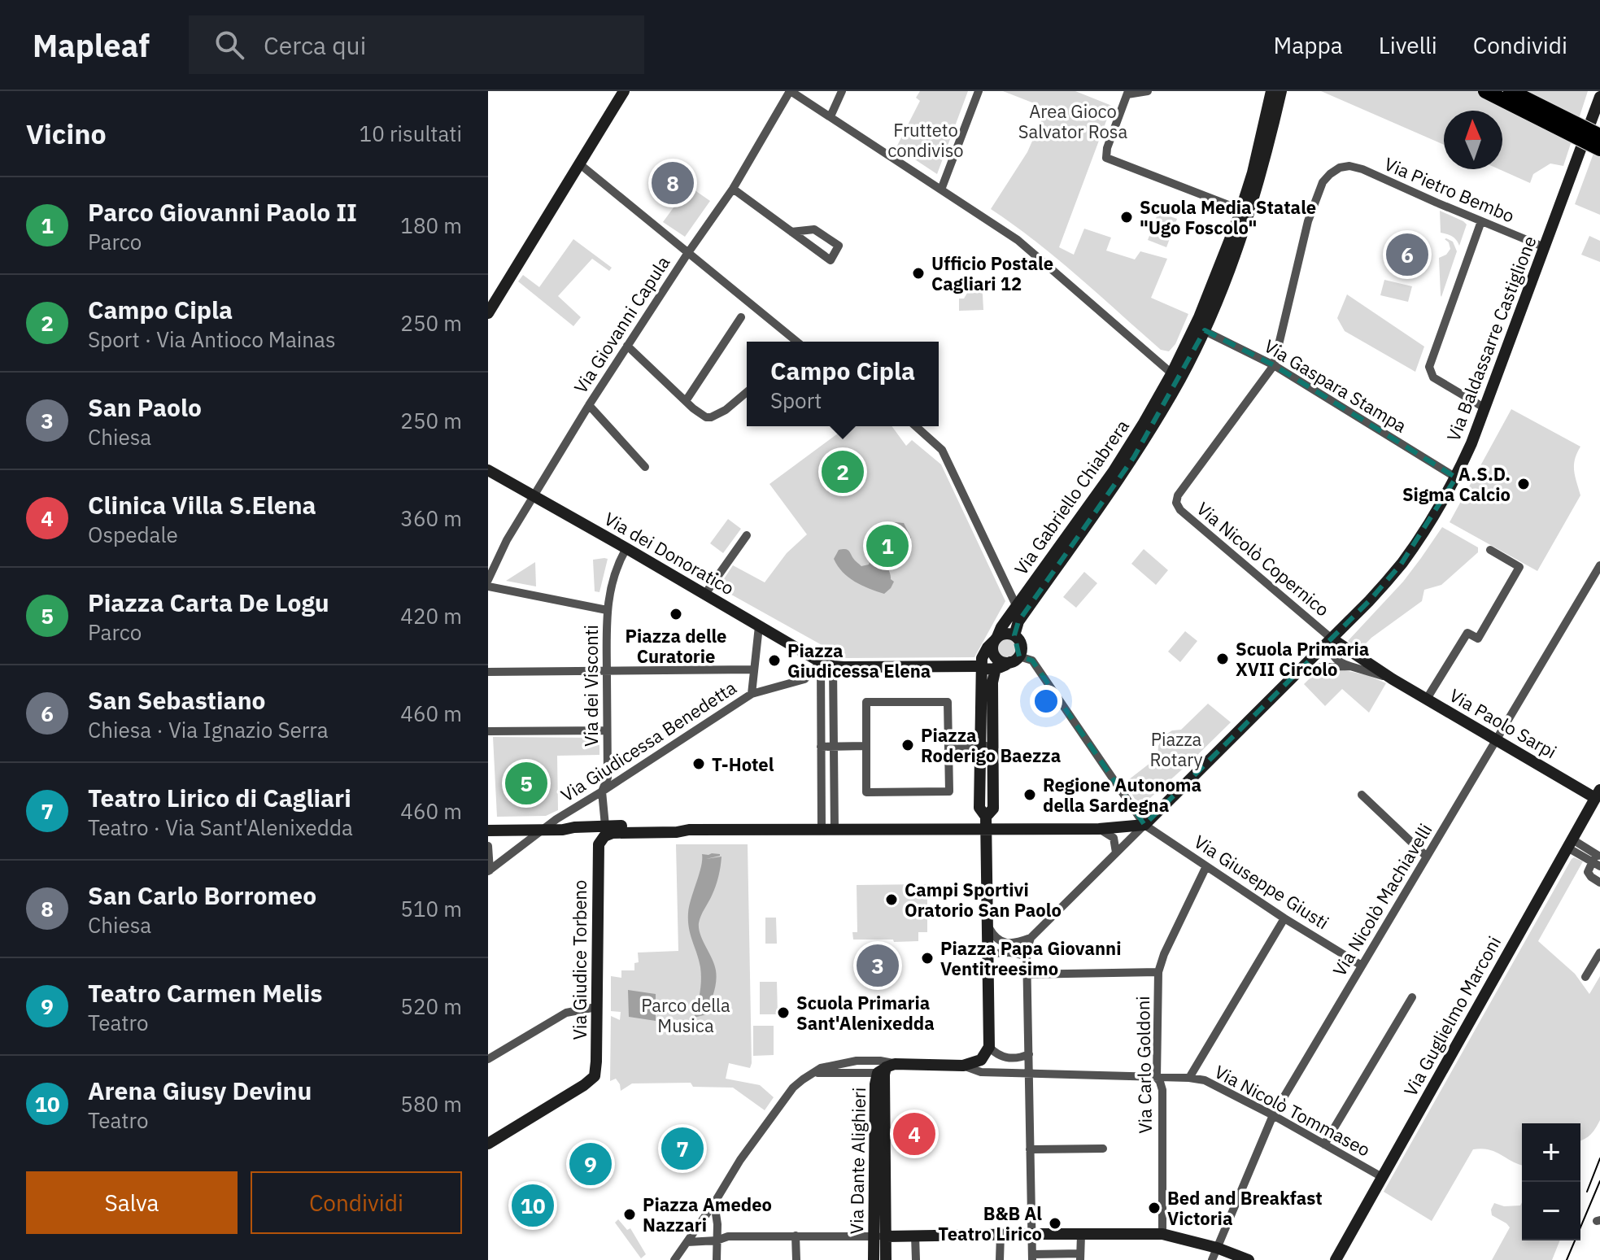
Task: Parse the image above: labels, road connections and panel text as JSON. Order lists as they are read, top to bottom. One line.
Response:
{"streets":{"street":["Via Pietro Bembo","Via Giovanni Capula","Via Baldassarre Castiglione","Via Gaspara Stampa","Via Gabriello Chiabrera","Via dei Donoratico","Via Nicolò Copernico","Via dei Visconti","Via Paolo Sarpi","Via Giudicessa Benedetta","Via Giuseppe Giusti","Via Nicolò Machiavelli","Via Giudice Torbeno","Via Guglielmo Marconi","Via Carlo Goldoni","Via Nicolò Tommaseo","Via Dante Alighieri"]},"crossings":[["Via Pietro Bembo","Via Baldassarre Castiglione"],["Via Pietro Bembo","Via Gaspara Stampa"],["Via Pietro Bembo","Via Nicolò Copernico"],["Via Giovanni Capula","Via dei Donoratico"],["Via Baldassarre Castiglione","Via Gaspara Stampa"],["Via Baldassarre Castiglione","Via Nicolò Copernico"],["Via Baldassarre Castiglione","Via Paolo Sarpi"],["Via Baldassarre Castiglione","Via Giuseppe Giusti"],["Via Gaspara Stampa","Via Gabriello Chiabrera"],["Via Gaspara Stampa","Via Nicolò Copernico"],["Via Gabriello Chiabrera","Via dei Donoratico"],["Via dei Donoratico","Via dei Visconti"],["Via Nicolò Copernico","Via Paolo Sarpi"],["Via dei Visconti","Via Giudicessa Benedetta"],["Via Paolo Sarpi","Via Nicolò Machiavelli"],["Via Paolo Sarpi","Via Guglielmo Marconi"],["Via Giuseppe Giusti","Via Nicolò Machiavelli"],["Via Giuseppe Giusti","Via Carlo Goldoni"],["Via Nicolò Machiavelli","Via Nicolò Tommaseo"],["Via Guglielmo Marconi","Via Nicolò Tommaseo"],["Via Carlo Goldoni","Via Nicolò Tommaseo"]],"parks":["Area Gioco Salvator Rosa","Frutteto condiviso","Piazza Rotary","Parco della Musica"],"places":["Scuola Media Statale \"Ugo Foscolo\"","Ufficio Postale Cagliari 12","A.S.D. Sigma Calcio","Piazza delle Curatorie","Scuola Primaria XVII Circolo","Piazza Giudicessa Elena","Piazza Roderigo Baezza","T-Hotel","Regione Autonoma della Sardegna","Campi Sportivi Oratorio San Paolo","Piazza Papa Giovanni Ventitreesimo","Scuola Primaria Sant'Alenixedda","Bed and Breakfast Victoria","Piazza Amedeo Nazzari","B&B Al Teatro Lirico"],"north":"top","page":{"header":"Mapleaf","search":"Cerca qui","nav":["Mappa","Livelli","Condividi"],"heading":["Vicino","10 risultati"],"pins":["8","6","2","1","5","3","4","7","9","10"],"list":[{"mark":"1","name":"Parco Giovanni Paolo II","note":"Parco","value":"180 m"},{"mark":"2","name":"Campo Cipla","note":"Sport · Via Antioco Mainas","value":"250 m"},{"mark":"3","name":"San Paolo","note":"Chiesa","value":"250 m"},{"mark":"4","name":"Clinica Villa S.Elena","note":"Ospedale","value":"360 m"},{"mark":"5","name":"Piazza Carta De Logu","note":"Parco","value":"420 m"},{"mark":"6","name":"San Sebastiano","note":"Chiesa · Via Ignazio Serra","value":"460 m"},{"mark":"7","name":"Teatro Lirico di Cagliari","note":"Teatro · Via Sant'Alenixedda","value":"460 m"},{"mark":"8","name":"San Carlo Borromeo","note":"Chiesa","value":"510 m"},{"mark":"9","name":"Teatro Carmen Melis","note":"Teatro","value":"520 m"},{"mark":"10","name":"Arena Giusy Devinu","note":"Teatro","value":"580 m"}],"popup":["Campo Cipla","Sport"],"map_buttons":["+","−"],"buttons":["Salva","Condividi"]}}
